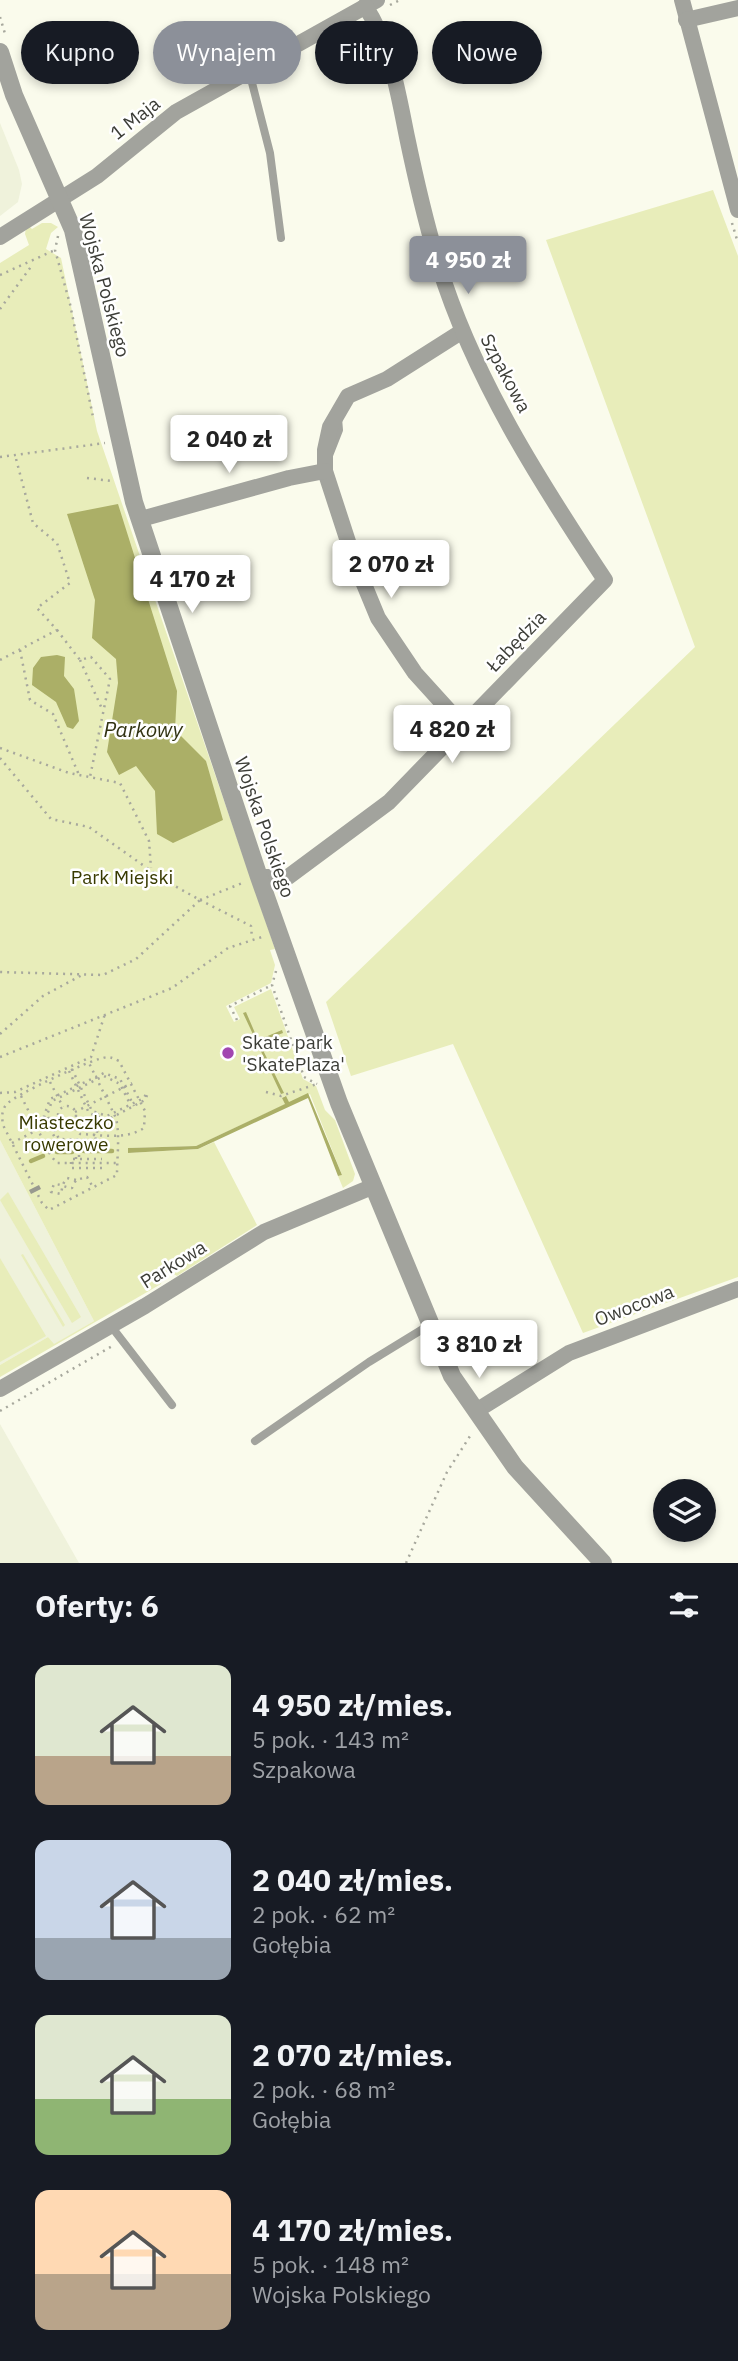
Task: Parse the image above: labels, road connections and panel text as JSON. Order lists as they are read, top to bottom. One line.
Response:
{"streets":{"street":["1 Maja","Wojska Polskiego","Szpakowa","Łabędzia","Parkowa","Owocowa"]},"crossings":[["1 Maja","Wojska Polskiego"],["1 Maja","Szpakowa"],["Wojska Polskiego","Łabędzia"],["Wojska Polskiego","Parkowa"],["Wojska Polskiego","Owocowa"],["Szpakowa","Łabędzia"]],"water":["Parkowy"],"parks":["Park Miejski","Miasteczko rowerowe"],"places":["Skate park 'SkatePlaza'"],"page":{"chip":["Kupno","Wynajem","Filtry","Nowe"],"price":["4 950 zł","2 040 zł","2 070 zł","4 170 zł","4 820 zł","3 810 zł"],"heading":"Oferty: 6","list":[{"name":"4 950 zł/mies.","note":"5 pok. · 143 m² · Szpakowa"},{"name":"2 040 zł/mies.","note":"2 pok. · 62 m² · Gołębia"},{"name":"2 070 zł/mies.","note":"2 pok. · 68 m² · Gołębia"},{"name":"4 170 zł/mies.","note":"5 pok. · 148 m² · Wojska Polskiego"}]}}
